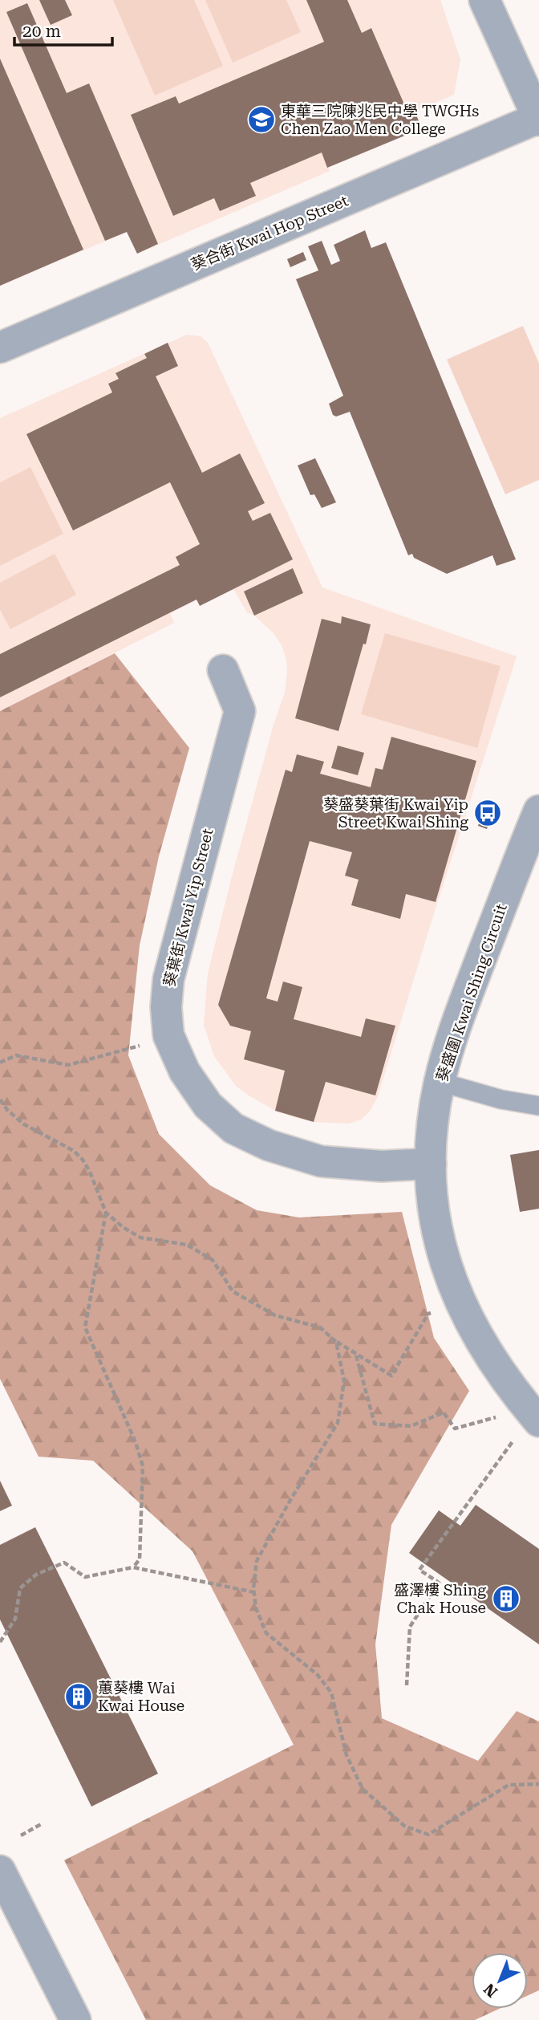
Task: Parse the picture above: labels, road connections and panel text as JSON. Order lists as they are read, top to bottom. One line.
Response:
{"streets":{"street":["葵合街 Kwai Hop Street","葵葉街 Kwai Yip Street","葵盛圍 Kwai Shing Circuit"]},"crossings":[["葵葉街 Kwai Yip Street","葵盛圍 Kwai Shing Circuit"]],"places":{"school or university":["東華三院陳兆民中學 TWGHs Chen Zao Men College"],"bus stop":["葵盛葵葉街 Kwai Yip Street Kwai Shing"],"building":["盛澤樓 Shing Chak House","蕙葵樓 Wai Kwai House"]},"scale_bar":"20 m","north":"bottom left"}
